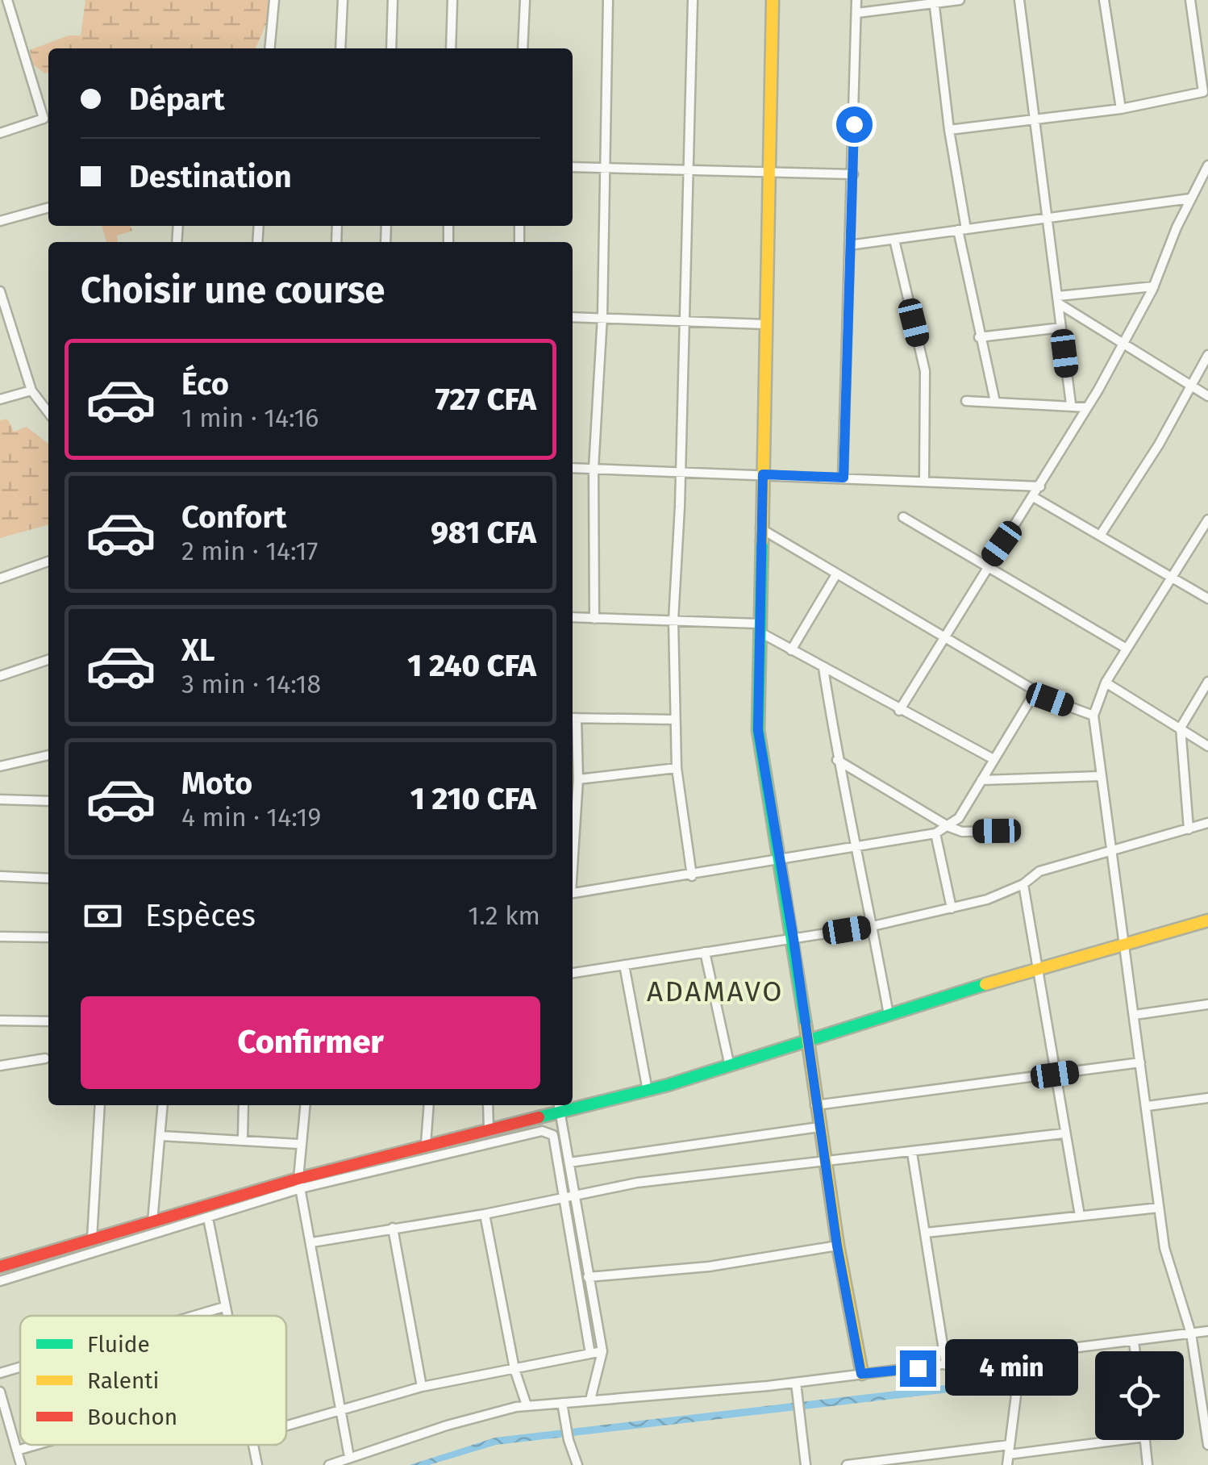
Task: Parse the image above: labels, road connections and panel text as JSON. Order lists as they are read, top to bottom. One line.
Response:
{"districts":["ADAMAVO"],"legend":["Fluide","Ralenti","Bouchon"],"page":{"banner":["Départ","Destination"],"heading":"Choisir une course","list":[{"name":"Éco","note":"1 min · 14:16","value":"727 CFA"},{"name":"Confort","note":"2 min · 14:17","value":"981 CFA"},{"name":"XL","note":"3 min · 14:18","value":"1 240 CFA"},{"name":"Moto","note":"4 min · 14:19","value":"1 210 CFA"}],"pay":["Espèces","1.2 km"],"buttons":"Confirmer","bubble":"4 min"}}
